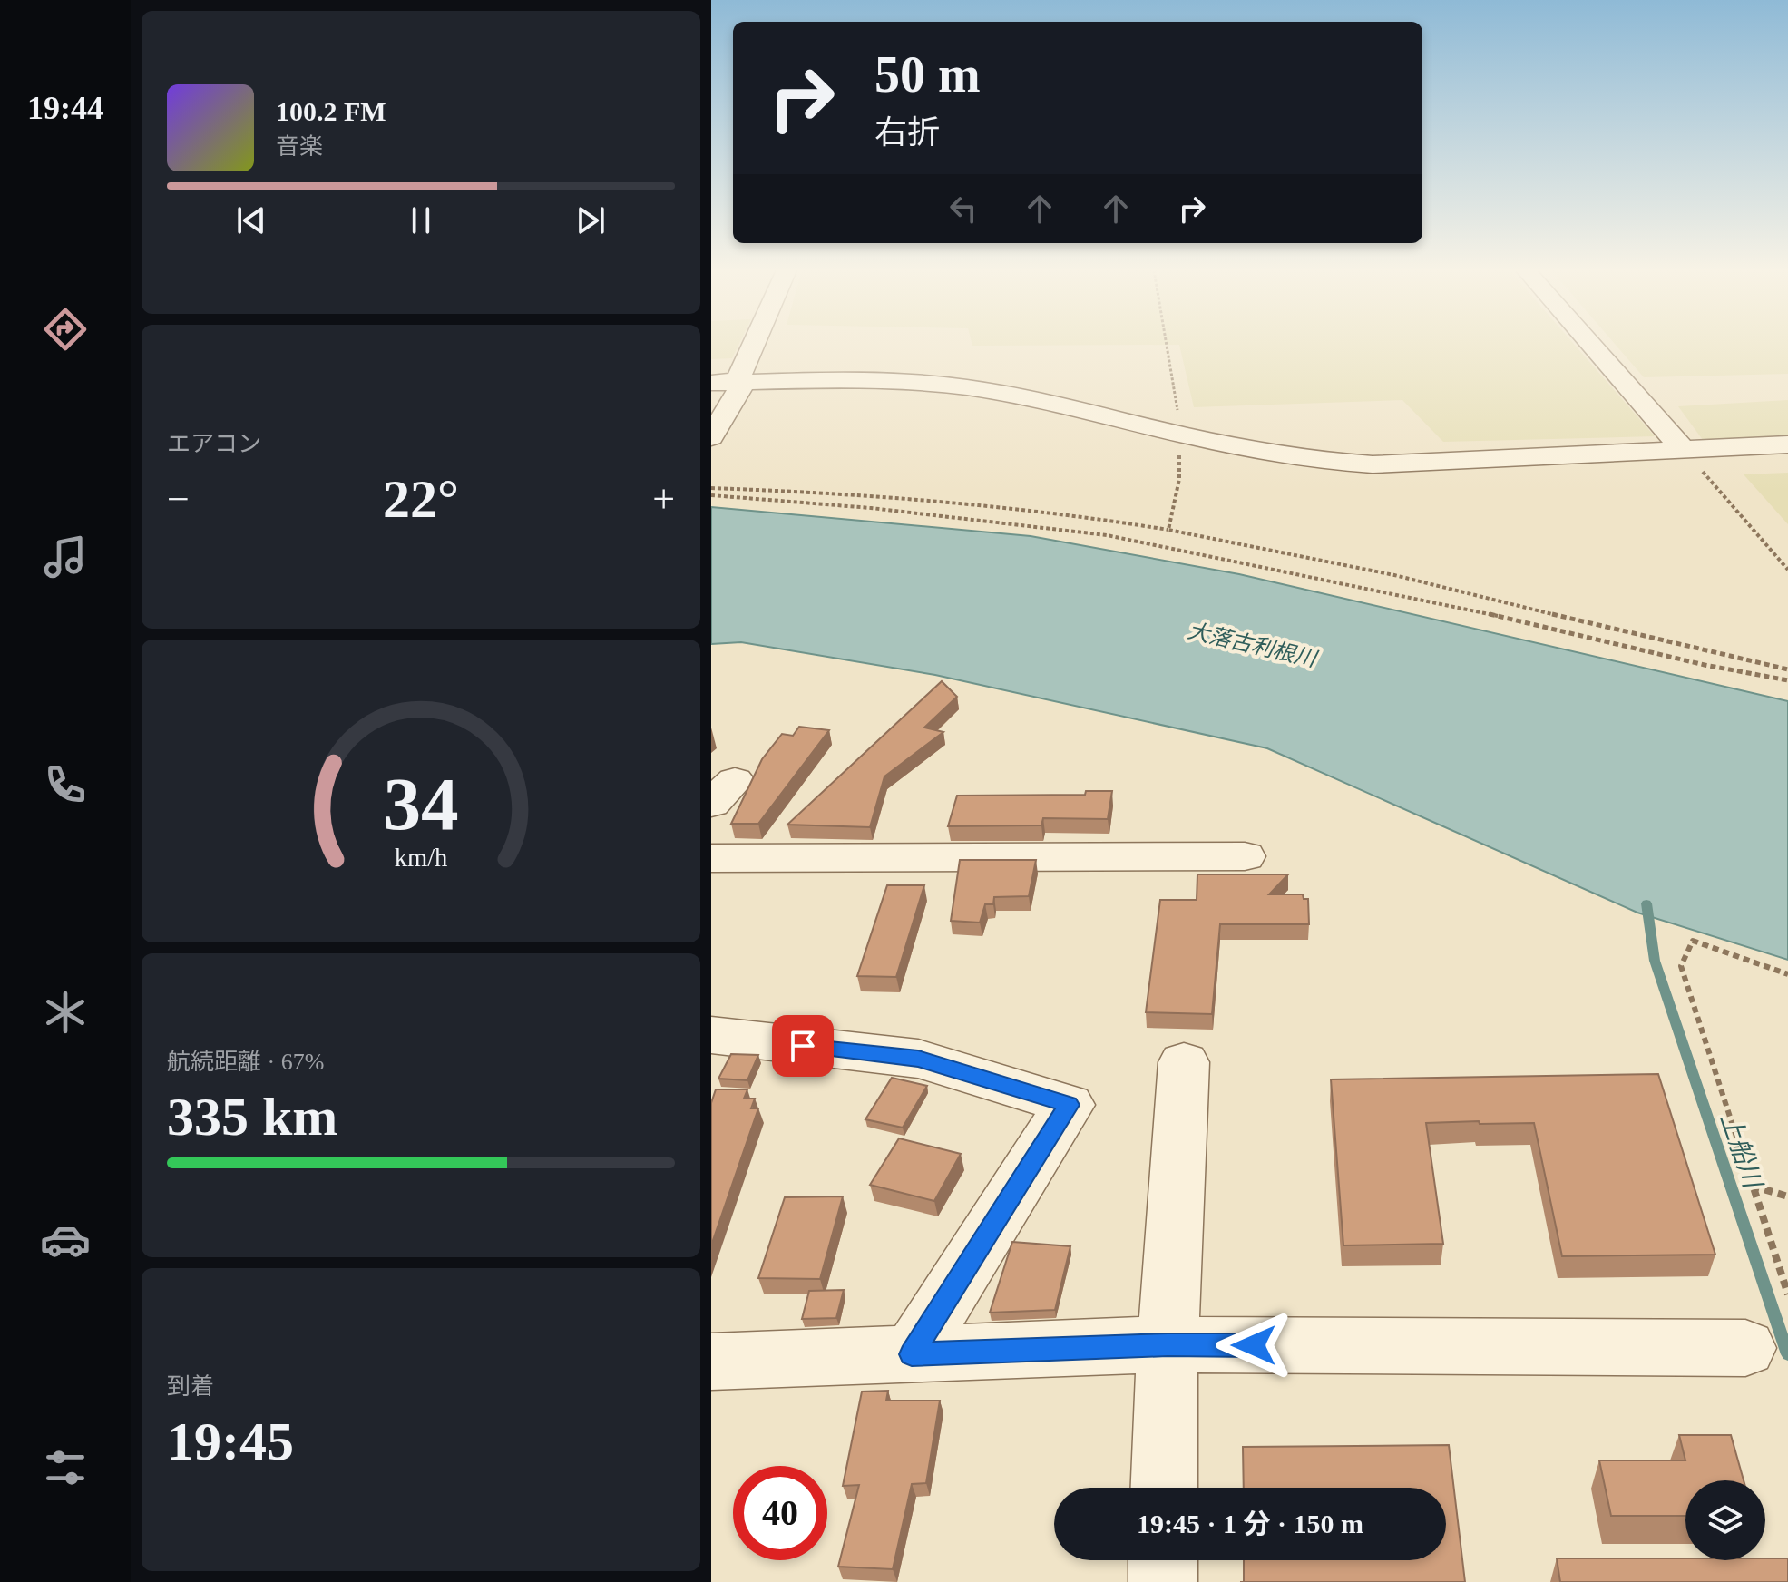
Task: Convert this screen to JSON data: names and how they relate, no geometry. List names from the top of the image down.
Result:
{
  "water": ["大落古利根川", "上船川"],
  "page": {
    "tabs": "19:44",
    "turn": ["50 m", "右折"],
    "song": ["100.2 FM", "音楽"],
    "tile": [
      "エアコン",
      ["航続距離 · 67%", "335 km"],
      ["到着", "19:45"]
    ],
    "heat": ["−", "22°", "+"],
    "limit": "40",
    "trip": "19:45 · 1 分 · 150 m",
    "gauge": ["34", "km/h"]
  }
}
